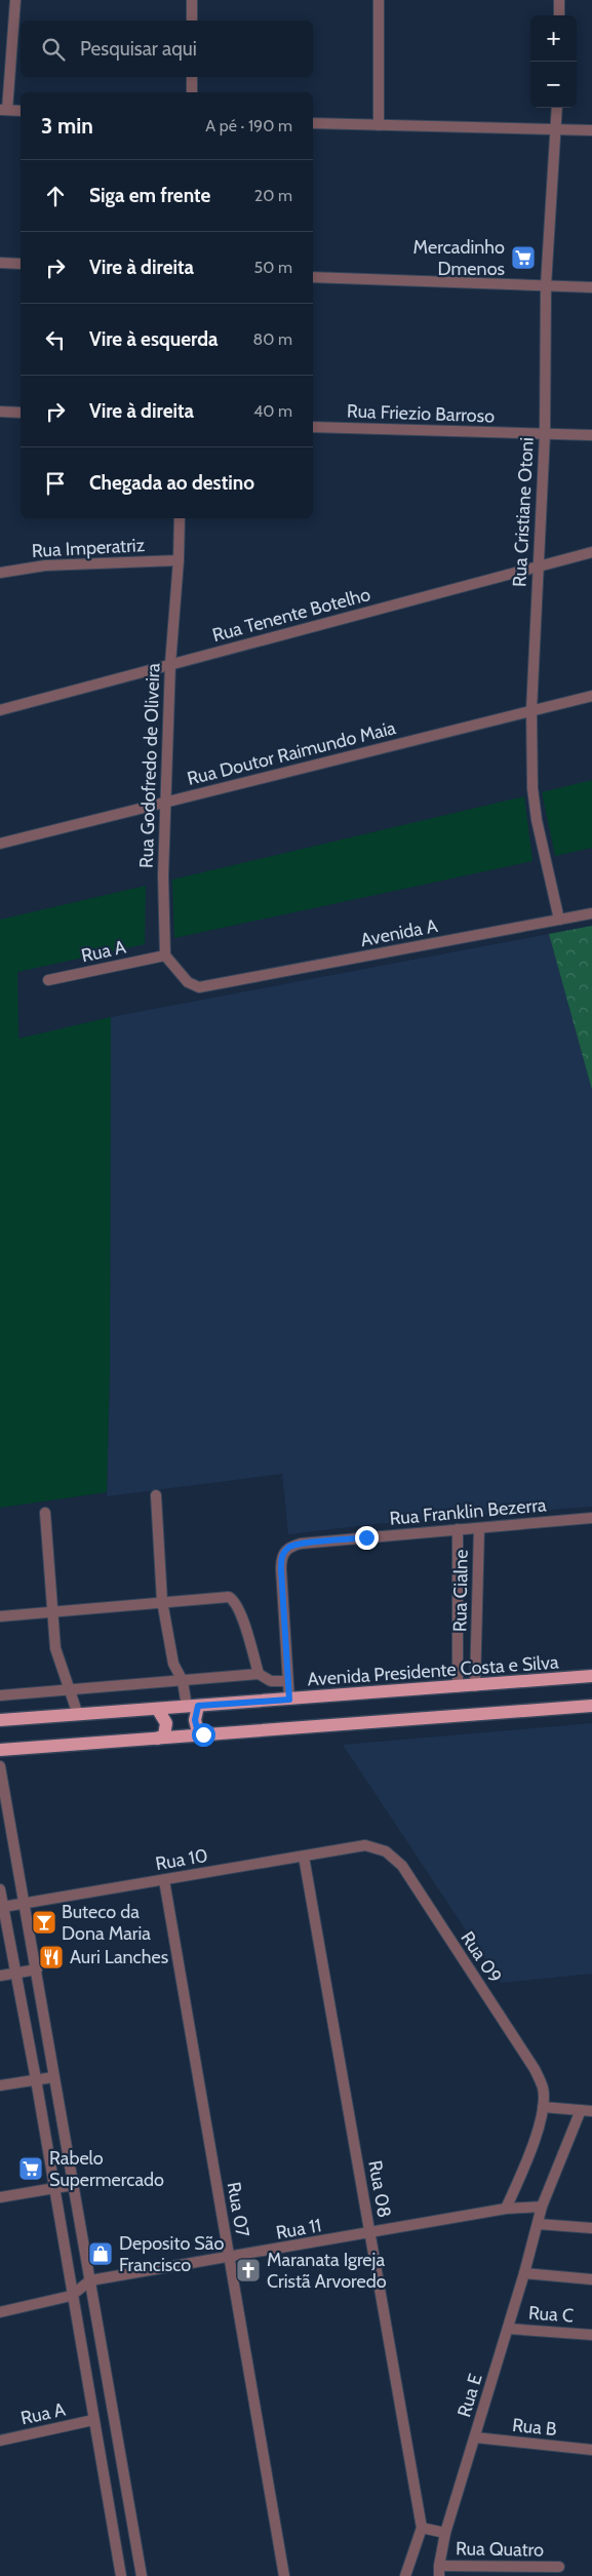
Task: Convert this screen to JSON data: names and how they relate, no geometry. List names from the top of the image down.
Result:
{
  "streets": {
    "main road": ["Avenida Presidente Costa e Silva"],
    "street": [
      "Rua Friezio Barroso",
      "Rua Cristiane Otoni",
      "Rua Imperatriz",
      "Rua Tenente Botelho",
      "Rua Doutor Raimundo Maia",
      "Rua Godofredo de Oliveira",
      "Avenida A",
      "Rua A",
      "Rua Franklin Bezerra",
      "Rua Cialne",
      "Rua 10",
      "Rua 09",
      "Rua 08",
      "Rua 07",
      "Rua 11",
      "Rua C",
      "Rua E",
      "Rua B",
      "Rua Quatro"
    ]
  },
  "crossings": [
    ["Rua Friezio Barroso", "Rua Cristiane Otoni"],
    ["Rua Cristiane Otoni", "Rua Tenente Botelho"],
    ["Rua Cristiane Otoni", "Rua Doutor Raimundo Maia"],
    ["Rua Cristiane Otoni", "Avenida A"],
    ["Rua Imperatriz", "Rua Godofredo de Oliveira"],
    ["Rua Tenente Botelho", "Rua Godofredo de Oliveira"],
    ["Rua Doutor Raimundo Maia", "Rua Godofredo de Oliveira"],
    ["Rua Godofredo de Oliveira", "Avenida A"],
    ["Rua Godofredo de Oliveira", "Rua A"],
    ["Avenida A", "Rua A"],
    ["Rua Franklin Bezerra", "Rua Cialne"],
    ["Rua Franklin Bezerra", "Avenida Presidente Costa e Silva"],
    ["Rua Cialne", "Avenida Presidente Costa e Silva"],
    ["Rua 10", "Rua 09"],
    ["Rua 10", "Rua 08"],
    ["Rua 10", "Rua 07"],
    ["Rua 09", "Rua 11"],
    ["Rua 08", "Rua 11"],
    ["Rua 07", "Rua 11"],
    ["Rua C", "Rua E"],
    ["Rua E", "Rua B"],
    ["Rua E", "Rua Quatro"]
  ],
  "places": {
    "supermarket": ["Mercadinho Dmenos", "Rabelo Supermercado"],
    "bar": ["Buteco da Dona Maria"],
    "restaurant": ["Auri Lanches"],
    "shop": ["Deposito São Francisco"],
    "church": ["Maranata Igreja Cristã Arvoredo"]
  },
  "page": {
    "map_buttons": ["+", "−"],
    "search": "Pesquisar aqui",
    "heading": ["3 min", "A pé · 190 m"],
    "list": [
      ["Siga em frente", "20 m"],
      ["Vire à direita", "50 m"],
      ["Vire à esquerda", "80 m"],
      ["Vire à direita", "40 m"],
      "Chegada ao destino"
    ]
  }
}
